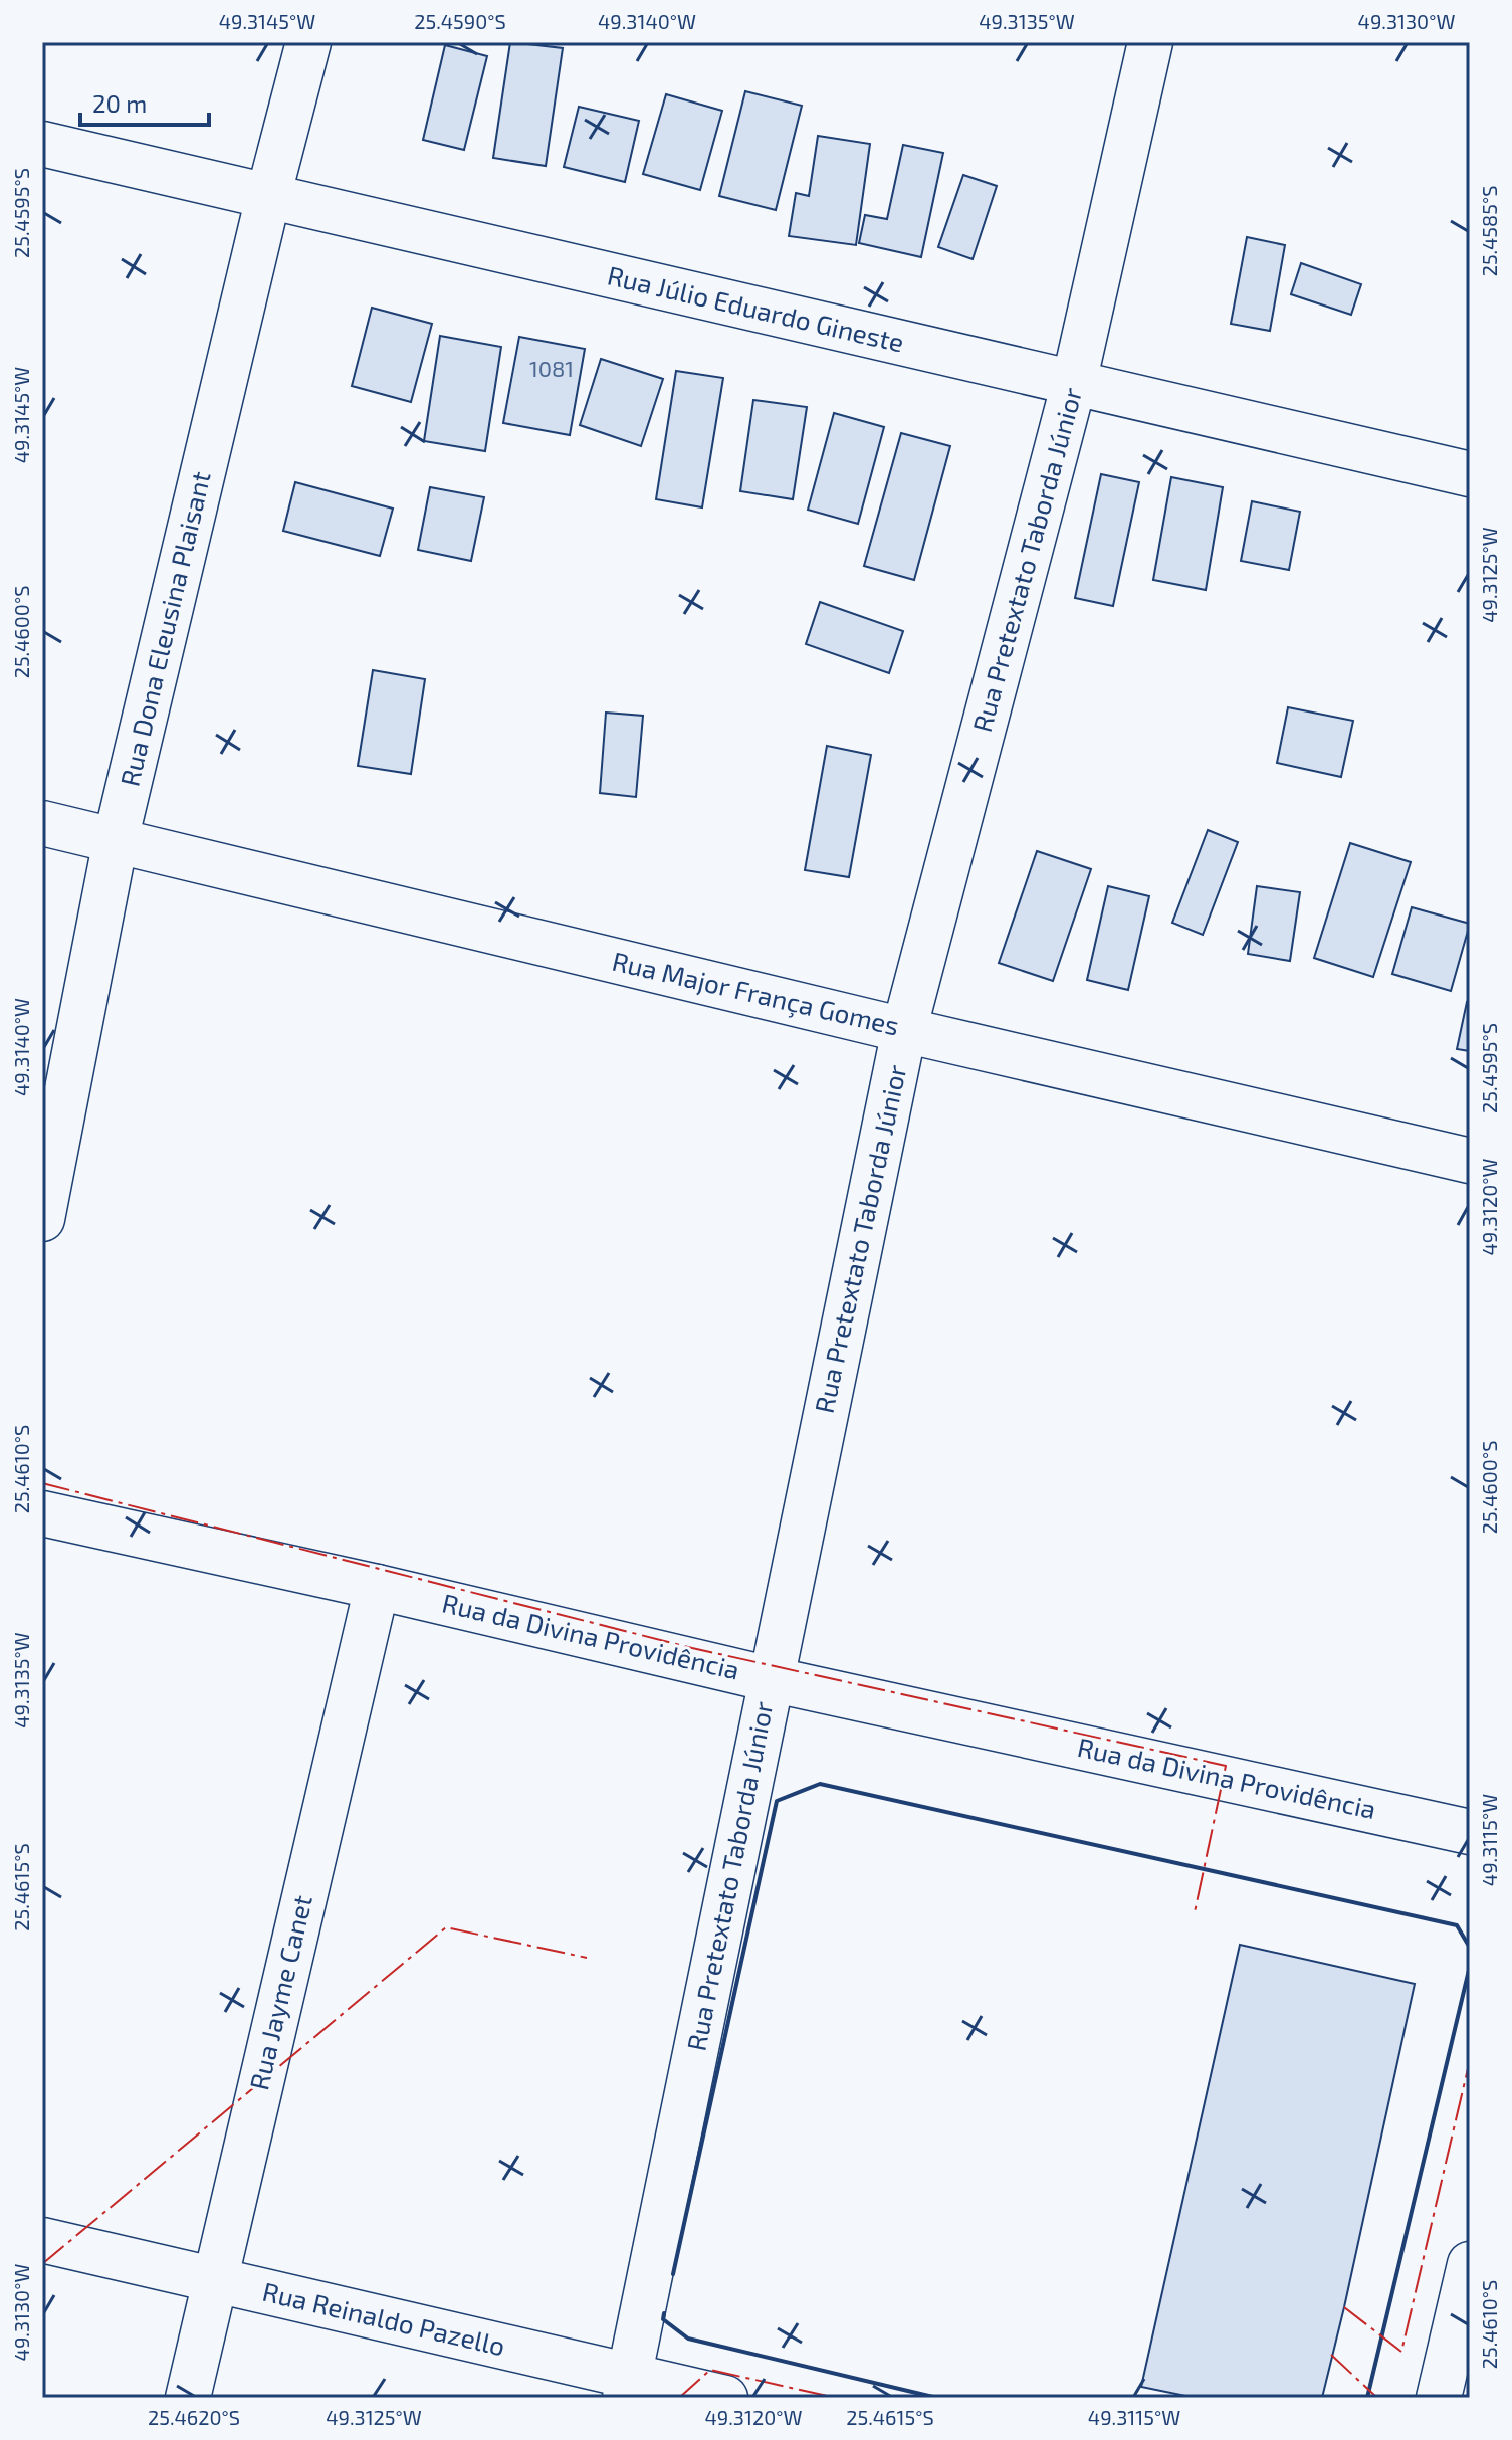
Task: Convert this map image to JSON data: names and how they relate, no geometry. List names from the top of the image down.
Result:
{
  "streets": {
    "street": [
      "Rua Júlio Eduardo Gineste",
      "Rua Pretextato Taborda Júnior",
      "Rua Dona Eleusina Plaisant",
      "Rua Major França Gomes",
      "Rua da Divina Providência",
      "Rua Jayme Canet",
      "Rua Reinaldo Pazello"
    ]
  },
  "crossings": [
    ["Rua Júlio Eduardo Gineste", "Rua Pretextato Taborda Júnior"],
    ["Rua Júlio Eduardo Gineste", "Rua Dona Eleusina Plaisant"],
    ["Rua Pretextato Taborda Júnior", "Rua Major França Gomes"],
    ["Rua Pretextato Taborda Júnior", "Rua da Divina Providência"],
    ["Rua Pretextato Taborda Júnior", "Rua Reinaldo Pazello"],
    ["Rua Dona Eleusina Plaisant", "Rua Major França Gomes"],
    ["Rua da Divina Providência", "Rua Jayme Canet"],
    ["Rua Jayme Canet", "Rua Reinaldo Pazello"]
  ],
  "house_numbers": ["1081"],
  "scale_bar": "20 m",
  "coordinates": [
    "49.3145°W",
    "25.4590°S",
    "49.3140°W",
    "49.3135°W",
    "49.3130°W",
    "25.4595°S",
    "25.4585°S",
    "49.3125°W",
    "25.4600°S",
    "49.3120°W",
    "25.4610°S",
    "49.3115°W",
    "25.4615°S",
    "25.4620°S"
  ]
}
